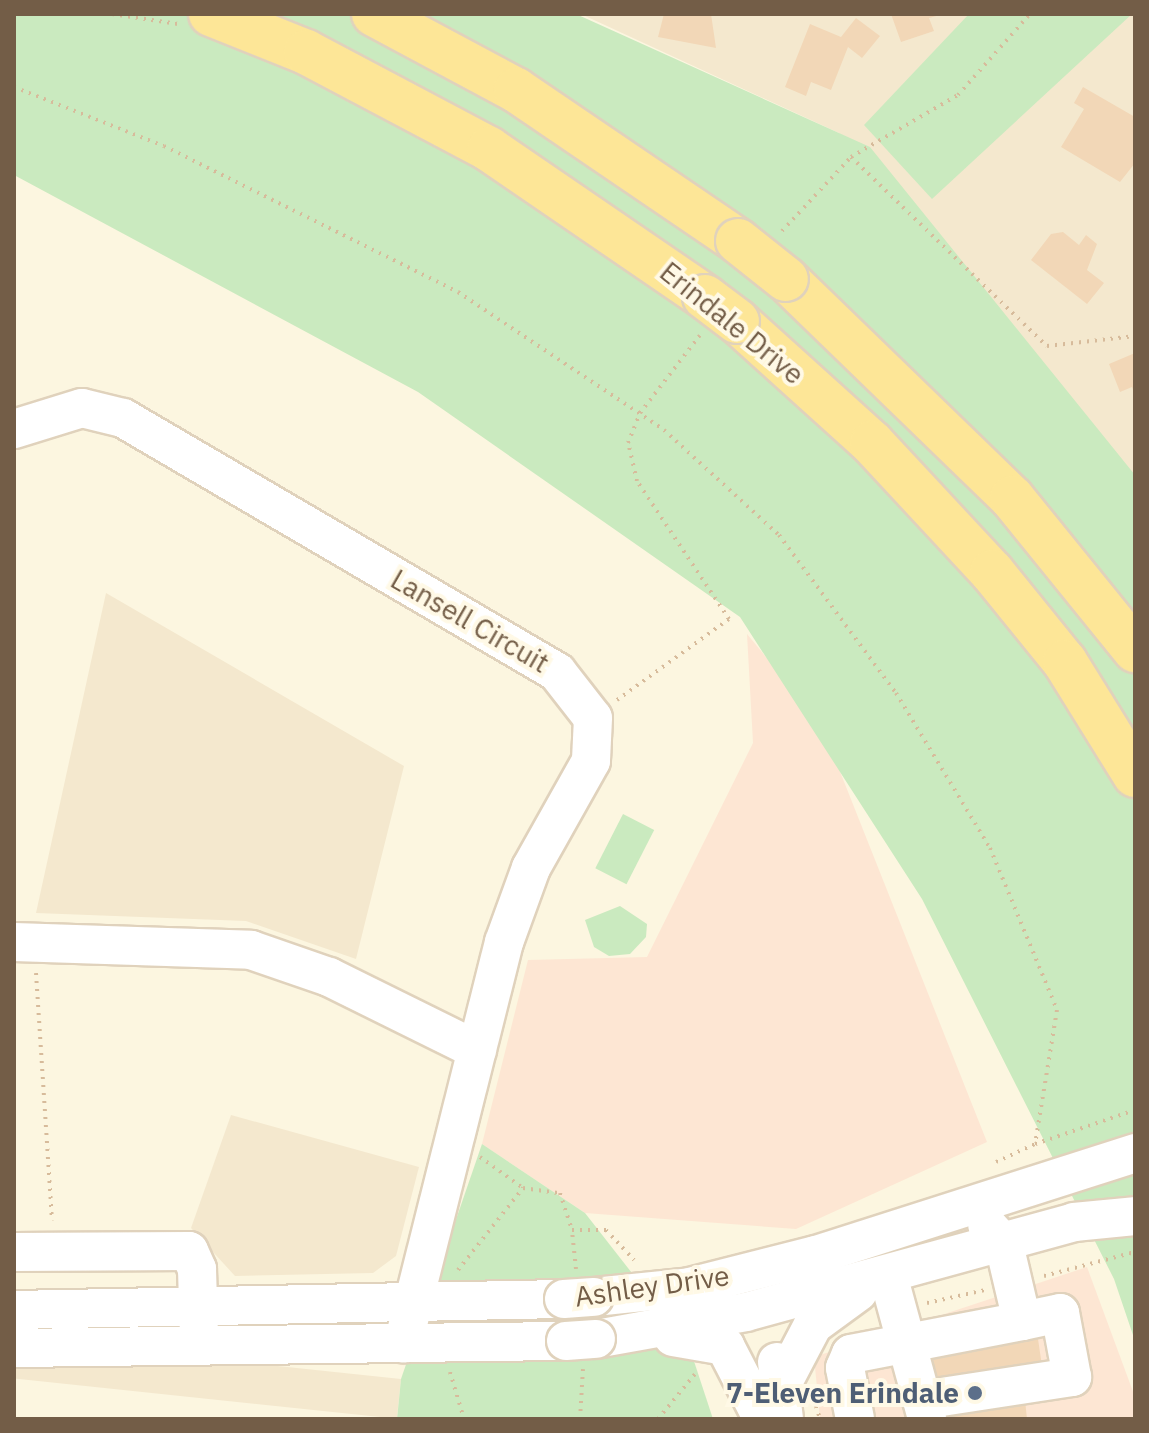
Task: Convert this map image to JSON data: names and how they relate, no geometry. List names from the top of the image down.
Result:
{
  "streets": {
    "main road": ["Erindale Drive"],
    "street": ["Lansell Circuit", "Ashley Drive"]
  },
  "places": ["7-Eleven Erindale"]
}
